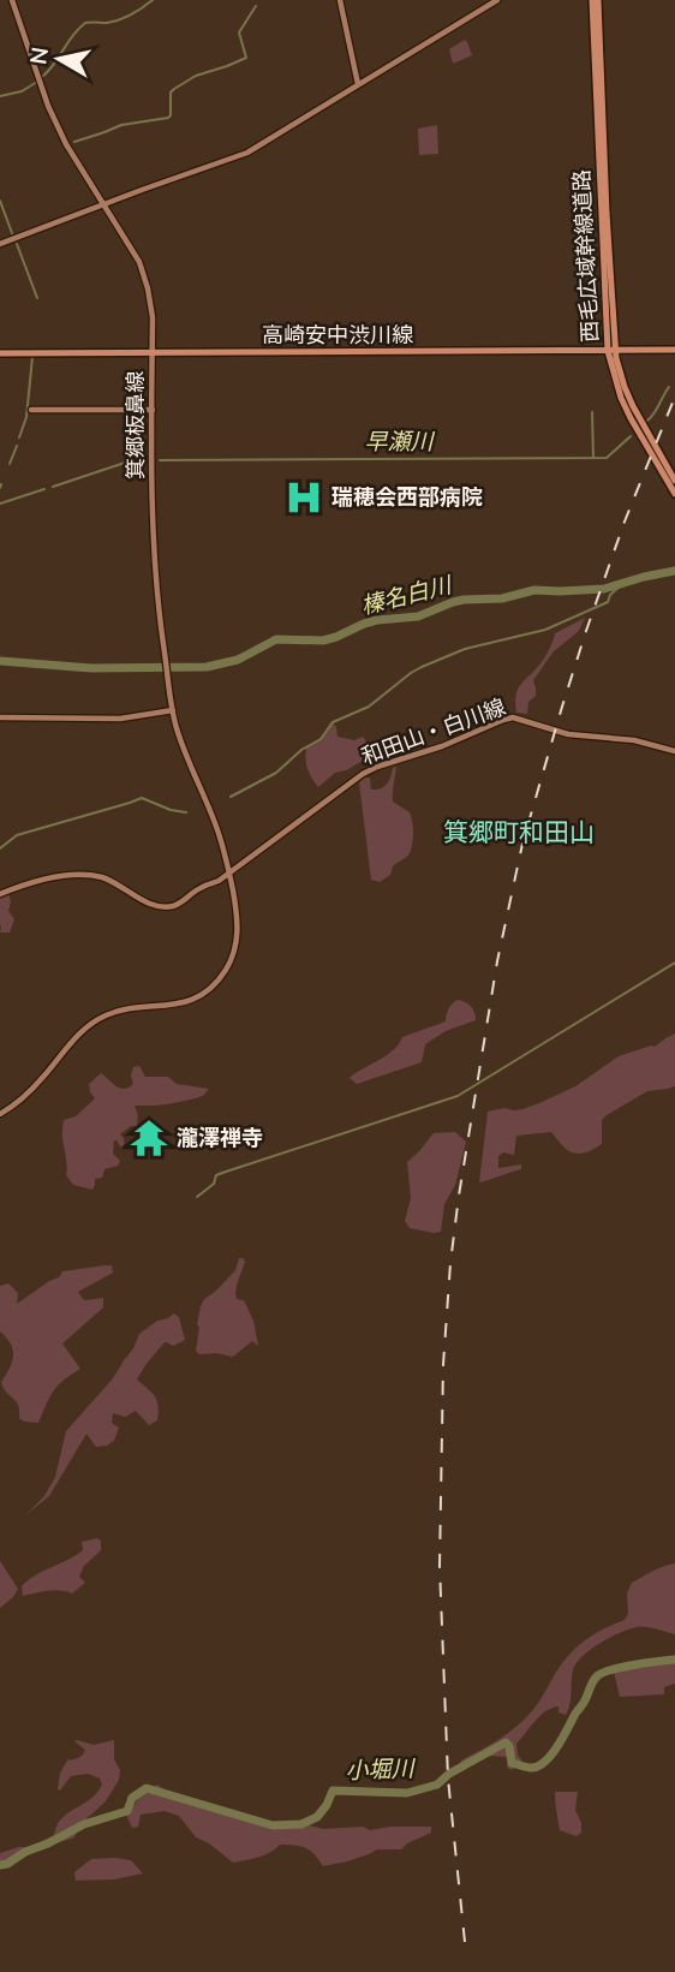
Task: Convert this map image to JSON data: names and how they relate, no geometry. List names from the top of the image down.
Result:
{
  "streets": {
    "main road": [
      "西毛広域幹線道路",
      "高崎安中渋川線",
      "箕郷板鼻線",
      "和田山・白川線"
    ]
  },
  "crossings": [
    ["西毛広域幹線道路", "高崎安中渋川線"],
    ["高崎安中渋川線", "箕郷板鼻線"],
    ["箕郷板鼻線", "和田山・白川線"]
  ],
  "districts": ["箕郷町和田山"],
  "water": ["早瀬川", "榛名白川", "小堀川"],
  "places": {
    "hospital": ["瑞穂会西部病院"],
    "temple": ["瀧澤禅寺"]
  },
  "north": "left"
}
